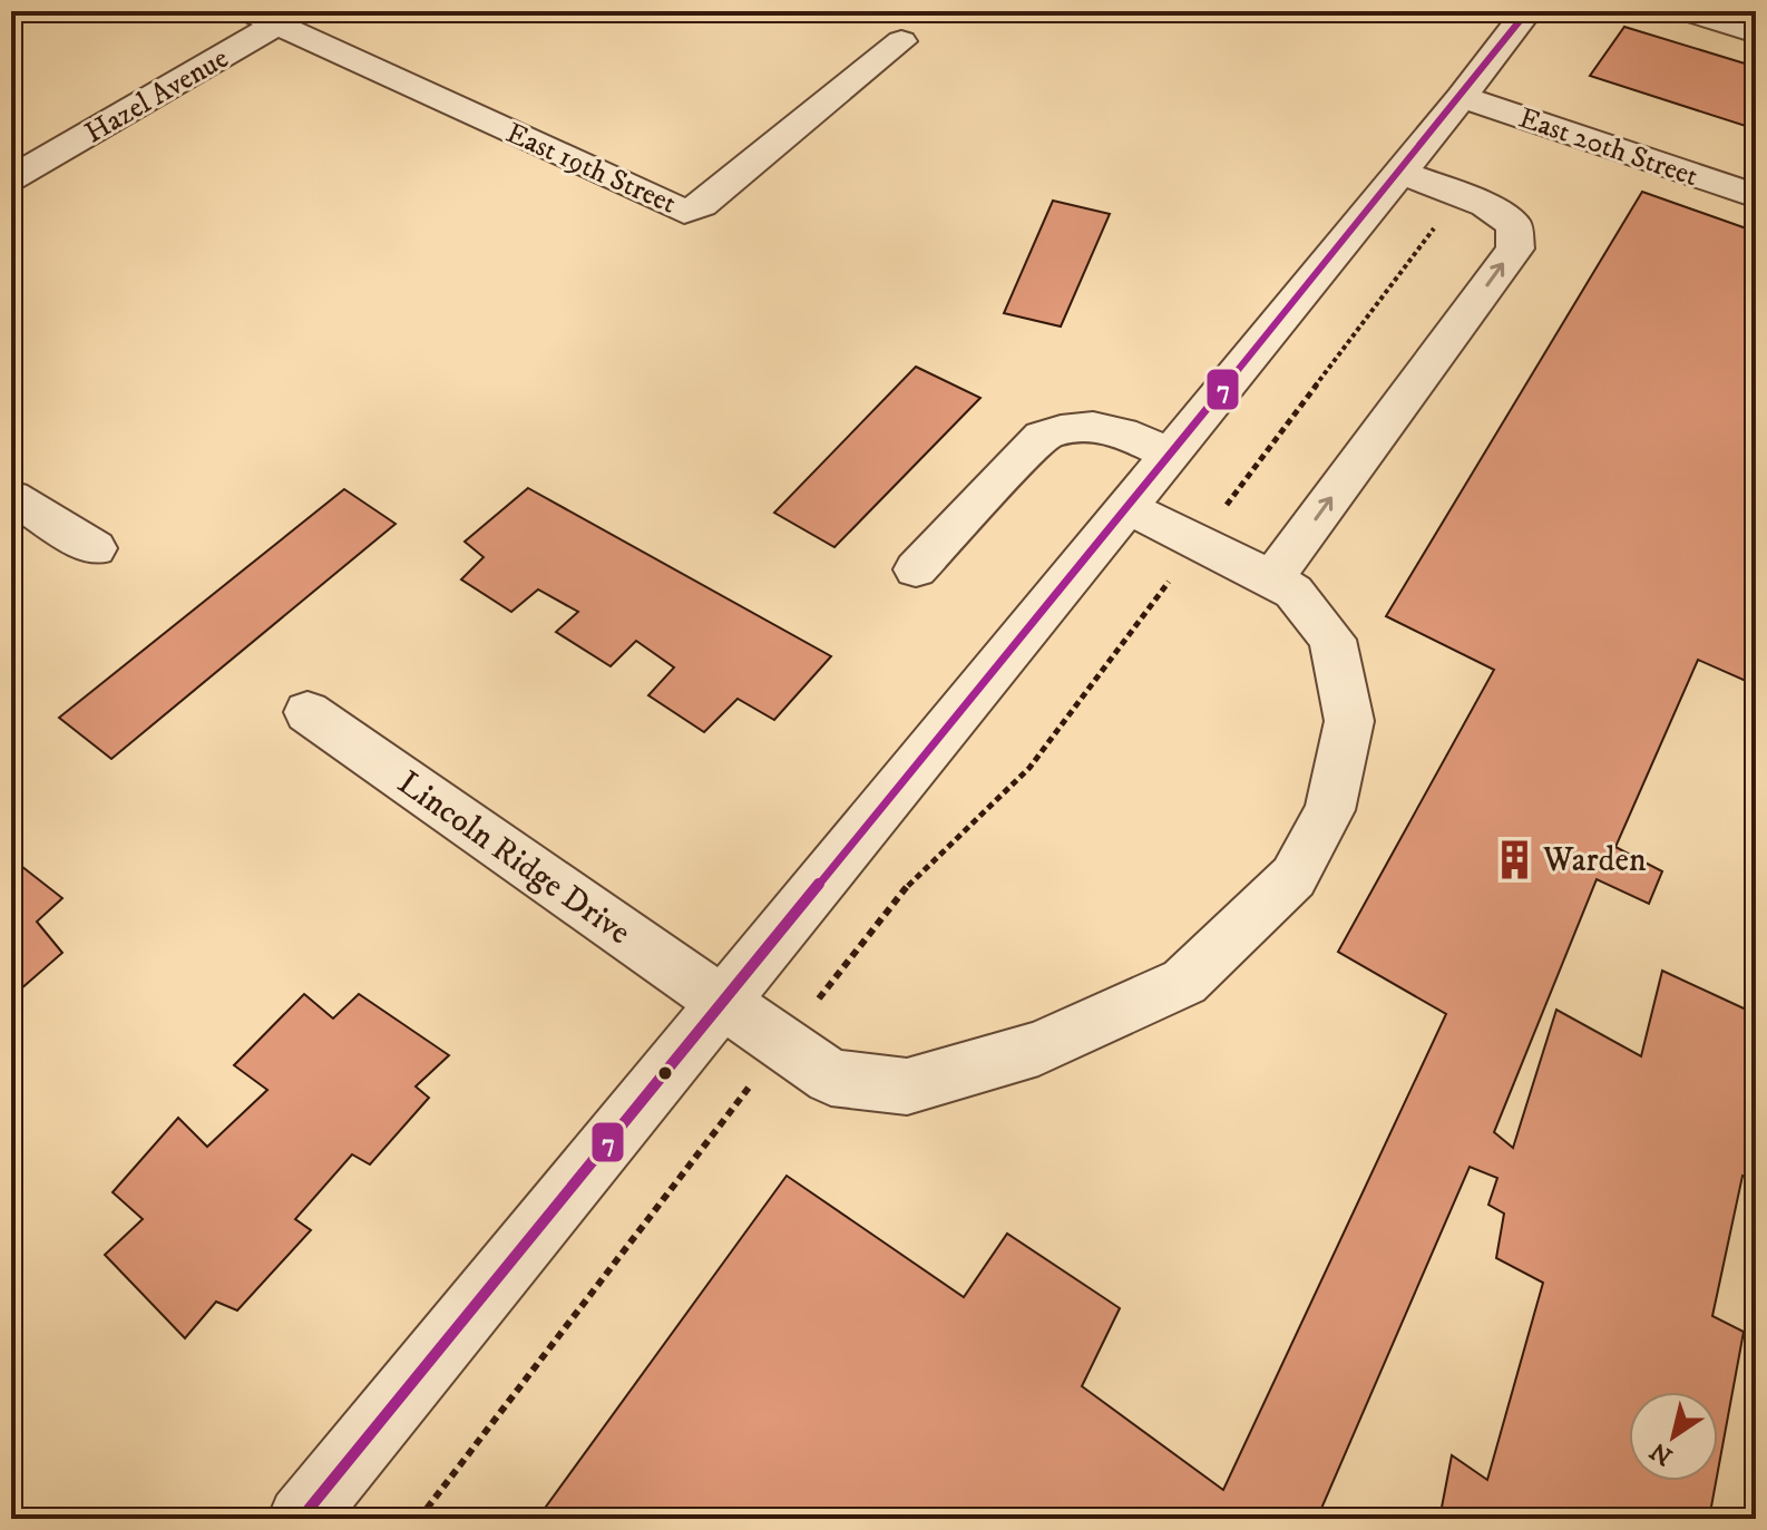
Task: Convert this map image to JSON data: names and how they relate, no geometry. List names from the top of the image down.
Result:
{
  "streets": {
    "street": [
      "Hazel Avenue",
      "East 20th Street",
      "East 19th Street",
      "Lincoln Ridge Drive"
    ]
  },
  "crossings": [
    ["Hazel Avenue", "East 19th Street"]
  ],
  "places": {
    "building": ["Warden"]
  },
  "lines": ["transit line 7"],
  "north": "bottom left"
}
